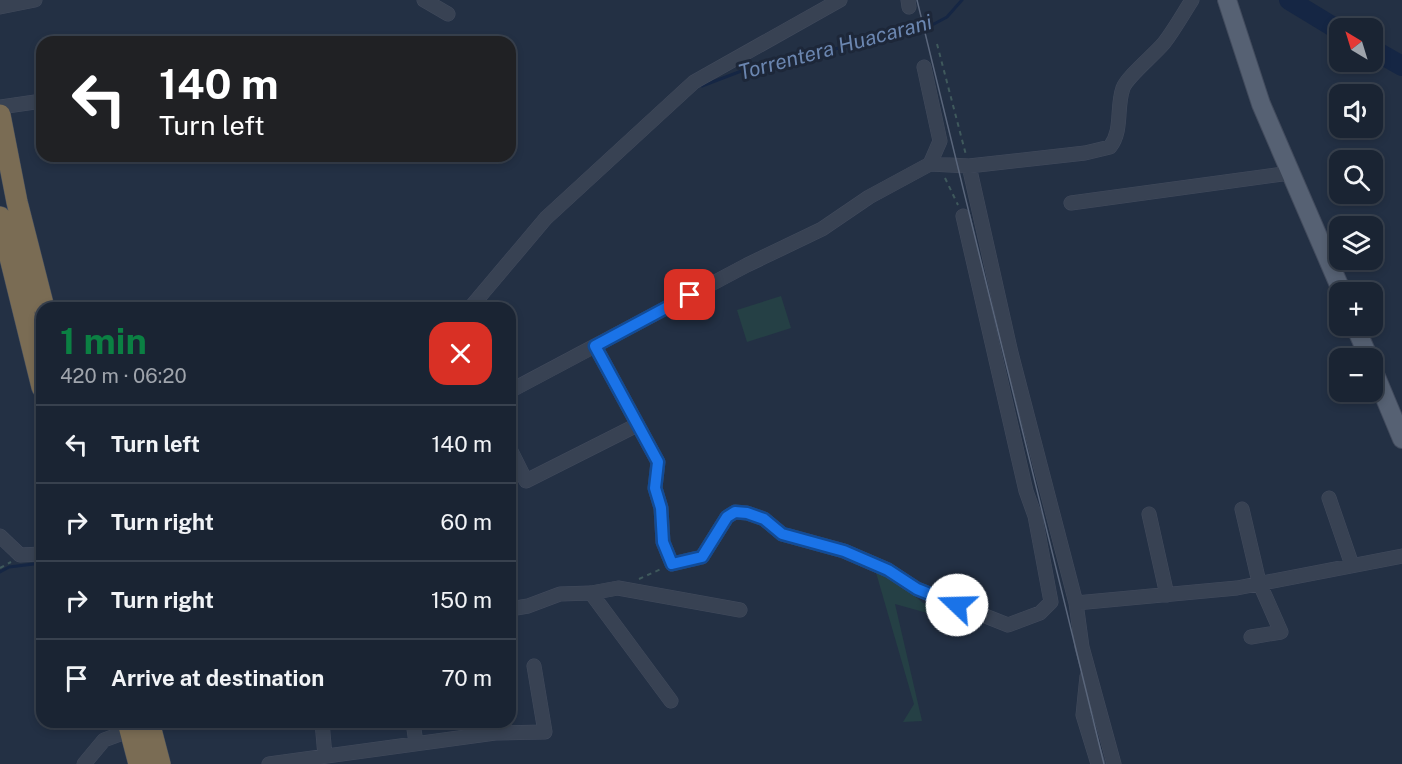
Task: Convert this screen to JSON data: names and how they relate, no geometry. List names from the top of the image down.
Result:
{
  "water": ["Torrentera Huacarani"],
  "north": "top left",
  "page": {
    "map_buttons": ["+", "−"],
    "turn": ["140 m", "Turn left"],
    "heading": ["1 min", "420 m · 06:20"],
    "list": [
      {
        "name": "Turn left",
        "value": "140 m"
      },
      {
        "name": "Turn right",
        "value": "60 m"
      },
      {
        "name": "Turn right",
        "value": "150 m"
      },
      {
        "name": "Arrive at destination",
        "value": "70 m"
      }
    ]
  }
}
